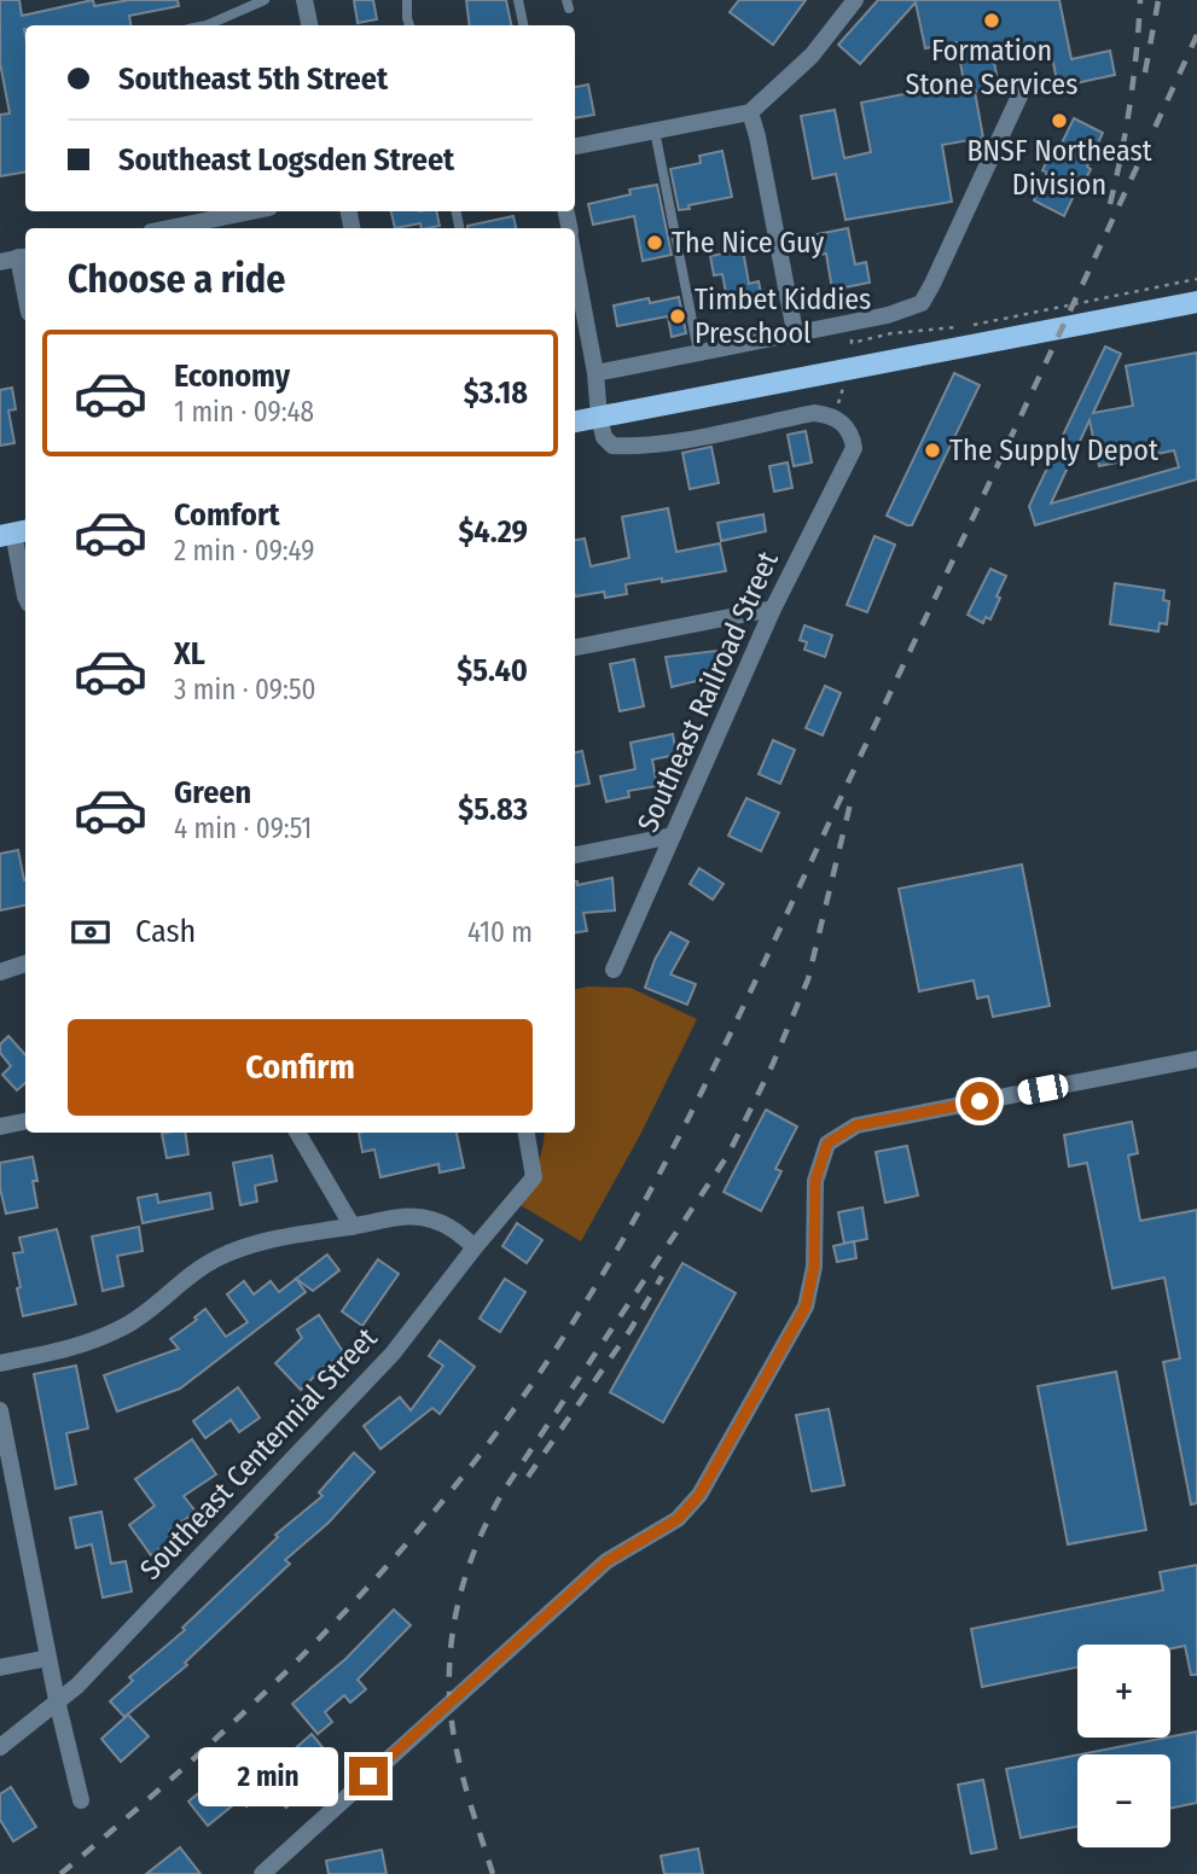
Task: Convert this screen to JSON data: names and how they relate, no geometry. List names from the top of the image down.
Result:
{
  "streets": {
    "street": ["Southeast Railroad Street", "Southeast Centennial Street"]
  },
  "places": [
    "Formation Stone Services",
    "BNSF Northeast Division",
    "The Nice Guy",
    "Timbet Kiddies Preschool",
    "The Supply Depot"
  ],
  "page": {
    "banner": ["Southeast 5th Street", "Southeast Logsden Street"],
    "heading": "Choose a ride",
    "list": [
      {
        "name": "Economy",
        "note": "1 min · 09:48",
        "value": "$3.18"
      },
      {
        "name": "Comfort",
        "note": "2 min · 09:49",
        "value": "$4.29"
      },
      {
        "name": "XL",
        "note": "3 min · 09:50",
        "value": "$5.40"
      },
      {
        "name": "Green",
        "note": "4 min · 09:51",
        "value": "$5.83"
      }
    ],
    "pay": ["Cash", "410 m"],
    "buttons": "Confirm",
    "map_buttons": ["+", "−"],
    "bubble": "2 min"
  }
}
